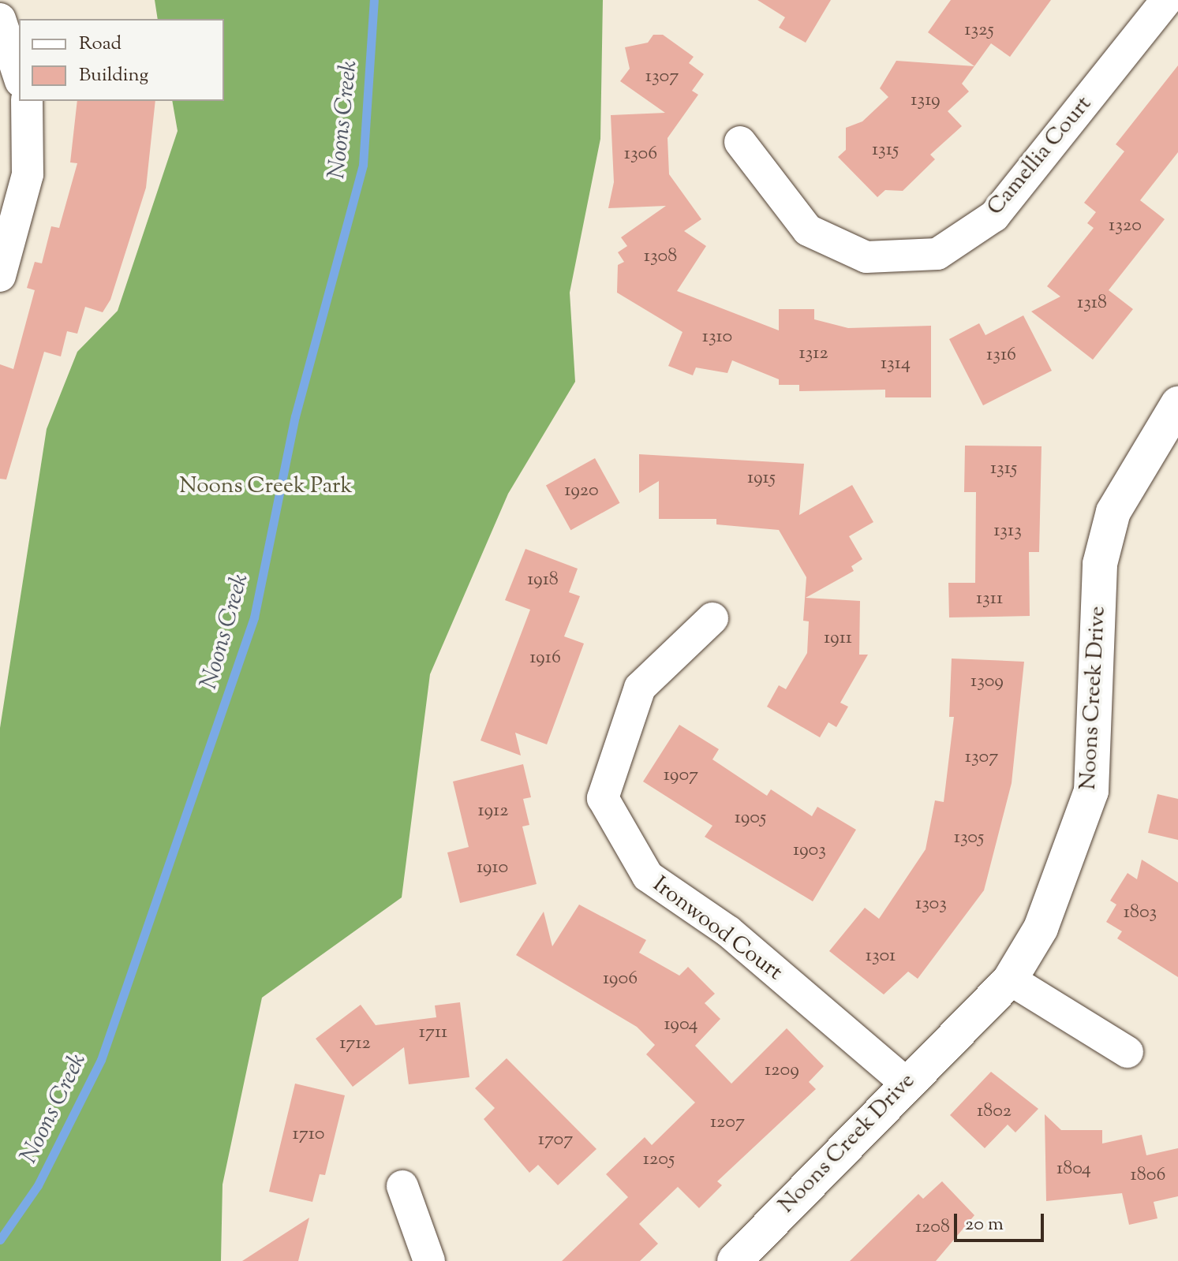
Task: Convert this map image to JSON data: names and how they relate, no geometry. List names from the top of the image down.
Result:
{
  "streets": {
    "street": ["Camellia Court", "Noons Creek Drive", "Ironwood Court"]
  },
  "crossings": [
    ["Noons Creek Drive", "Ironwood Court"]
  ],
  "water": ["Noons Creek"],
  "parks": ["Noons Creek Park"],
  "house_numbers": [
    "1325",
    "1307",
    "1319",
    "1315",
    "1306",
    "1320",
    "1308",
    "1318",
    "1310",
    "1312",
    "1316",
    "1314",
    "1315",
    "1915",
    "1920",
    "1313",
    "1918",
    "1311",
    "1911",
    "1916",
    "1309",
    "1307",
    "1907",
    "1912",
    "1905",
    "1305",
    "1903",
    "1910",
    "1303",
    "1803",
    "1301",
    "1906",
    "1904",
    "1711",
    "1712",
    "1209",
    "1802",
    "1207",
    "1710",
    "1707",
    "1205",
    "1804",
    "1806",
    "1208"
  ],
  "legend": ["Road", "Building"],
  "scale_bar": "20 m"
}
